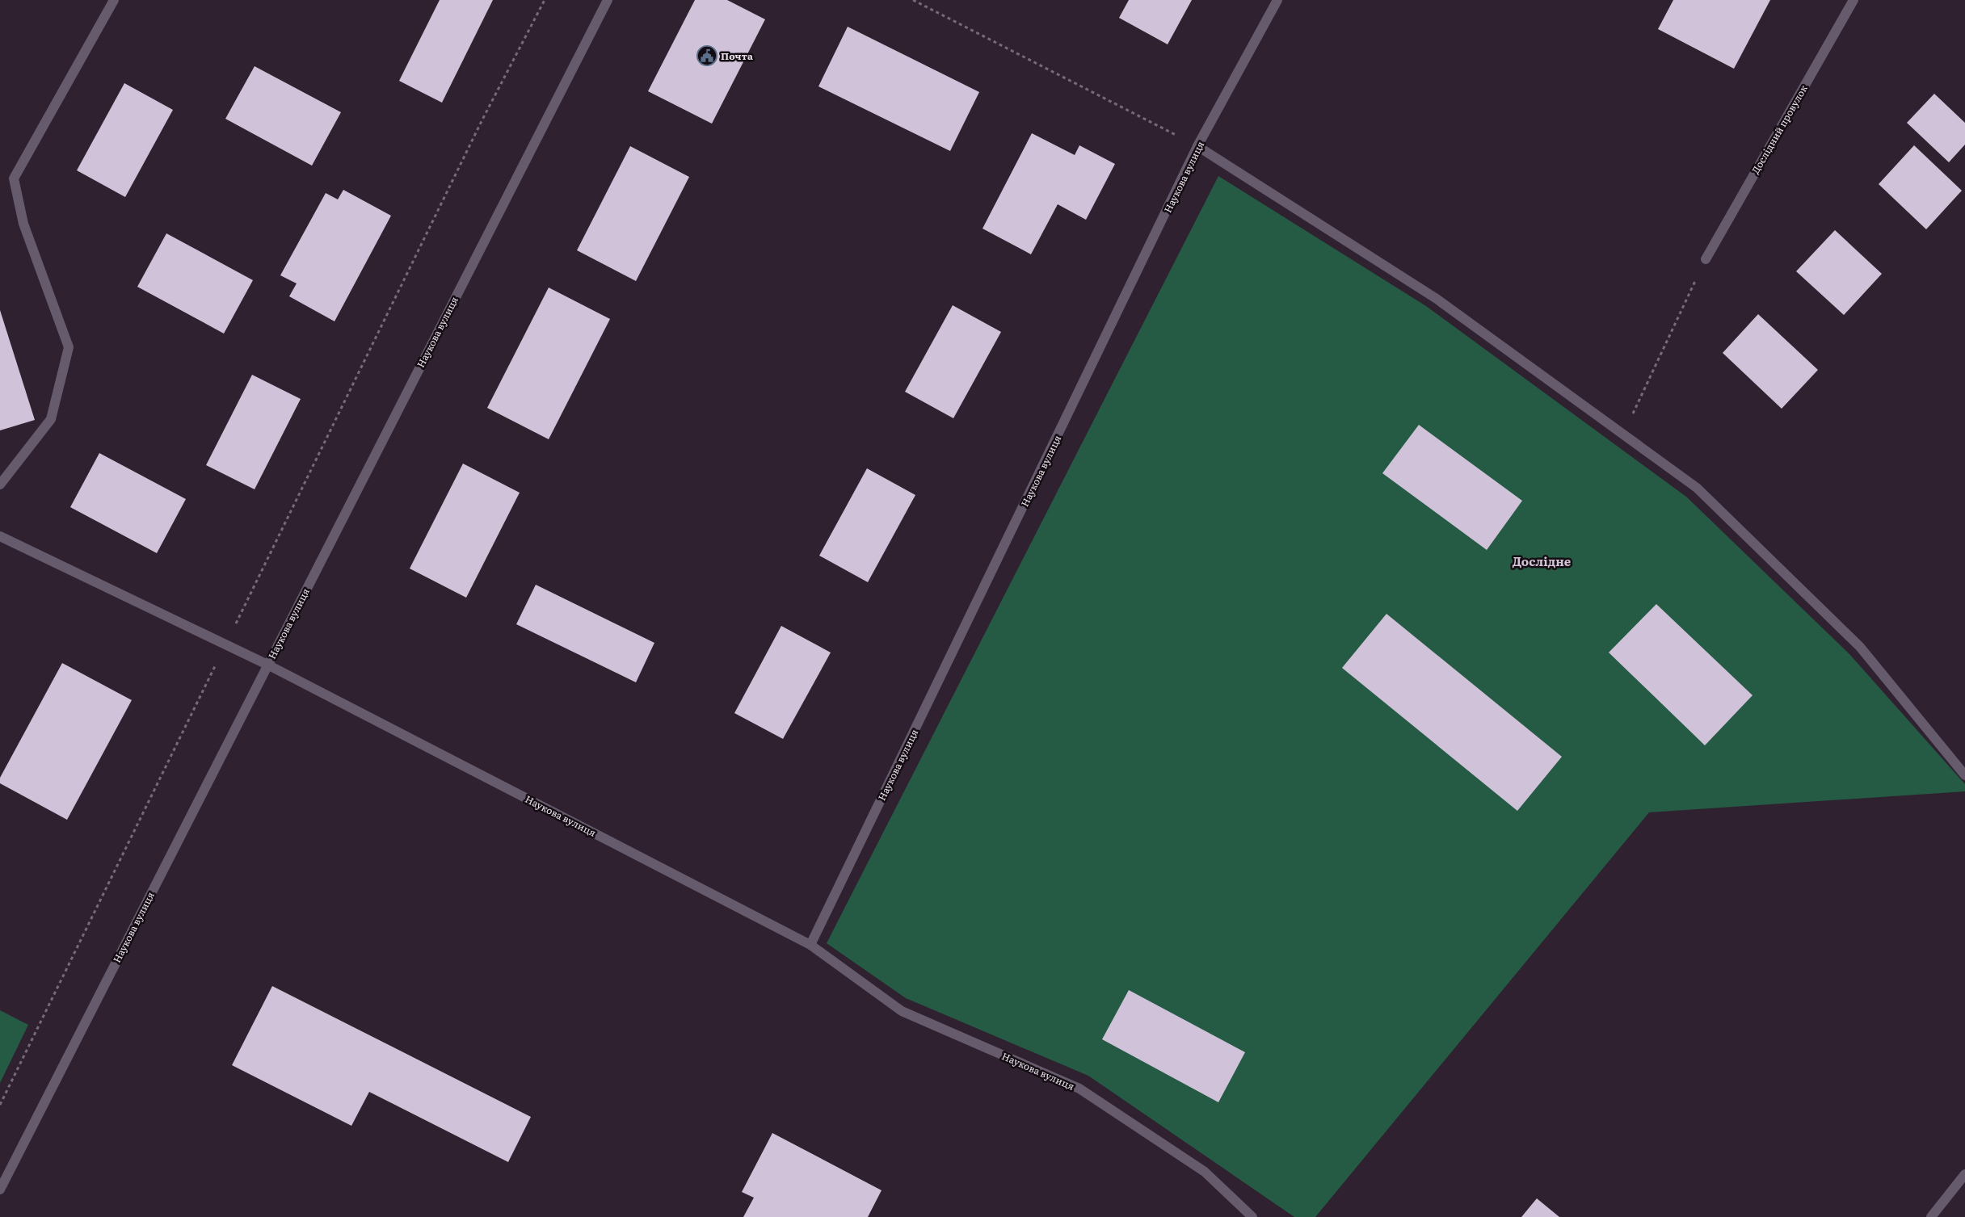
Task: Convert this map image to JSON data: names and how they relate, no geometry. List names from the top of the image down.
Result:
{
  "streets": {
    "street": ["Дослідний провулок", "Наукова вулиця"]
  },
  "districts": ["Дослідне"],
  "places": {
    "public building": ["Почта"]
  }
}
